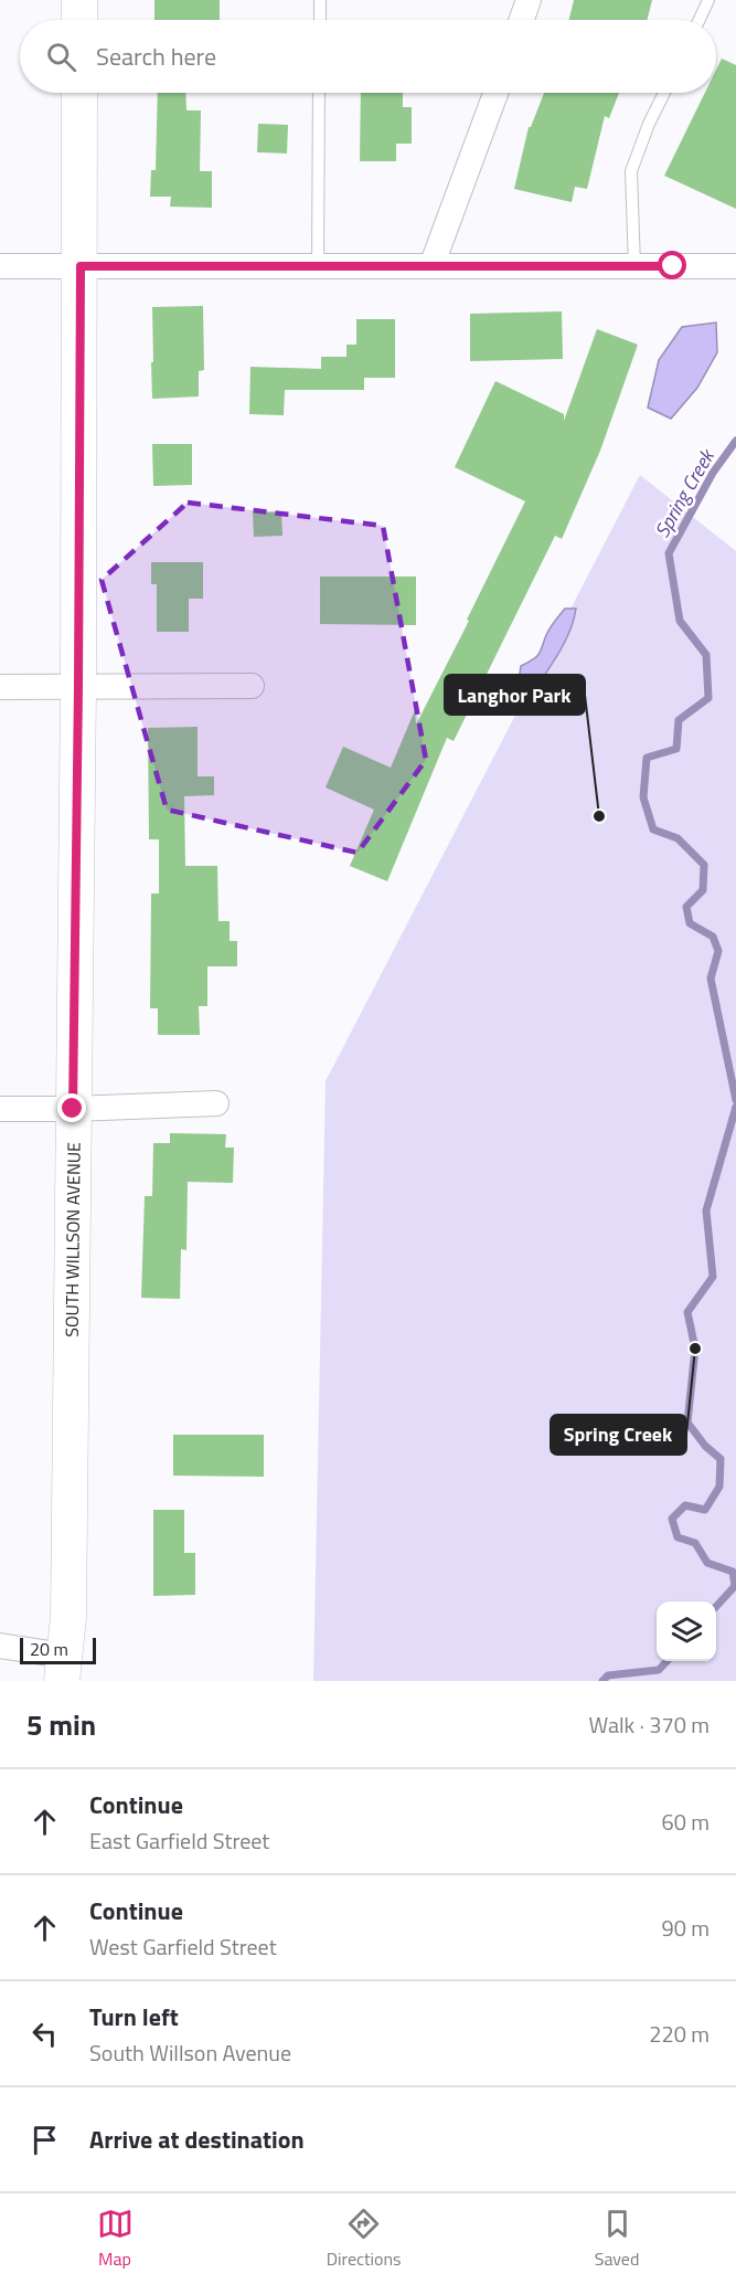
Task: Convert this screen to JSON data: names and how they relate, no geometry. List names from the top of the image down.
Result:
{
  "streets": {
    "main road": ["SOUTH WILLSON AVENUE"]
  },
  "water": ["Spring Creek"],
  "places": ["Langhor Park", "Spring Creek"],
  "scale_bar": "20 m",
  "page": {
    "search": "Search here",
    "scale": "20 m",
    "heading": ["5 min", "Walk · 370 m"],
    "list": [
      ["Continue", "East Garfield Street", "60 m"],
      ["Continue", "West Garfield Street", "90 m"],
      ["Turn left", "South Willson Avenue", "220 m"],
      "Arrive at destination"
    ],
    "nav": ["Map", "Directions", "Saved"]
  }
}
